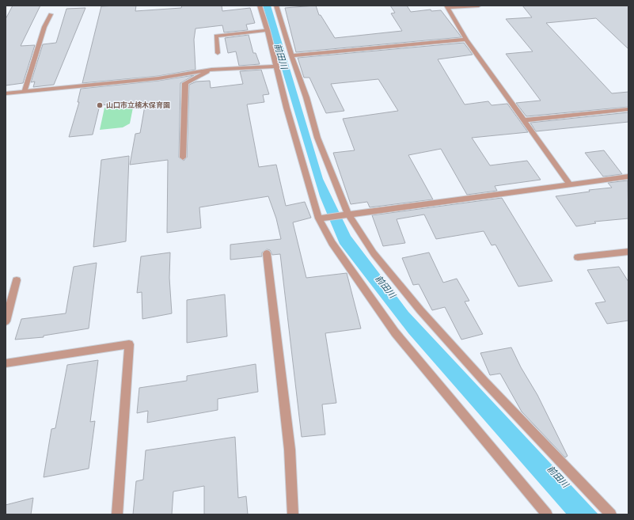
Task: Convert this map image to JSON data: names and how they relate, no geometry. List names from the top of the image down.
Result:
{
  "water": ["前田川"],
  "places": ["山口市立楠木保育園"]
}
